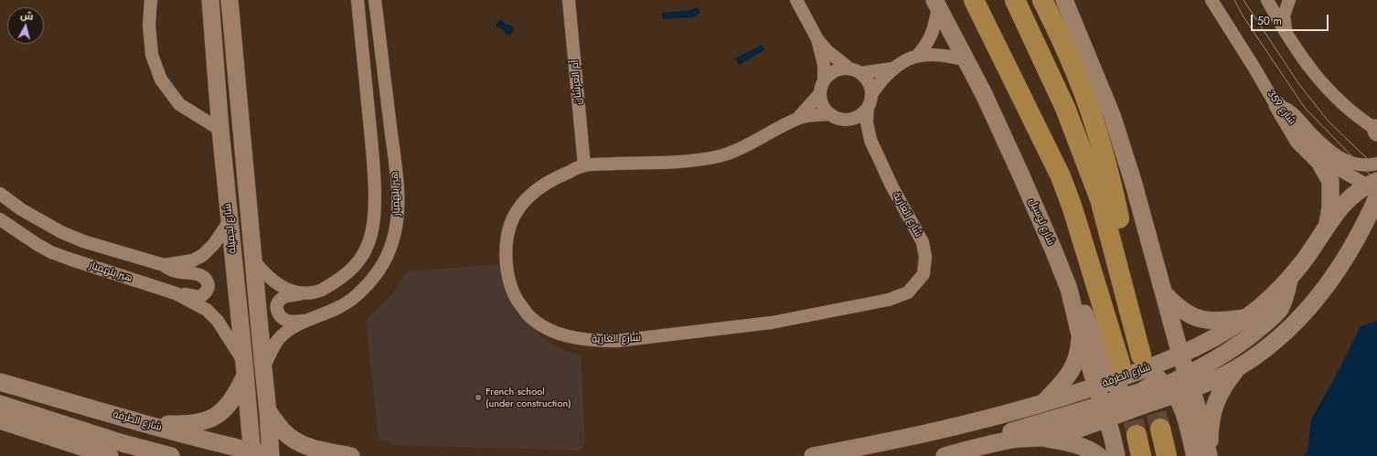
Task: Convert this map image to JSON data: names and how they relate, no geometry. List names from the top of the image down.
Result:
{
  "streets": {
    "highway": ["شارع لوسيل"],
    "main road": ["شارع لجميلة", "شارع الطرفة"],
    "street": [
      "أم العرشان",
      "شارع 359",
      "هير بلهمبار",
      "شارع الغارية"
    ]
  },
  "crossings": [
    ["أم العرشان", "شارع الغارية"],
    ["شارع 359", "شارع الطرفة"],
    ["هير بلهمبار", "شارع لجميلة"],
    ["شارع لوسيل", "شارع الطرفة"],
    ["شارع لجميلة", "شارع الطرفة"]
  ],
  "places": ["French school (under construction)"],
  "scale_bar": "50 m",
  "north": "top"
}
